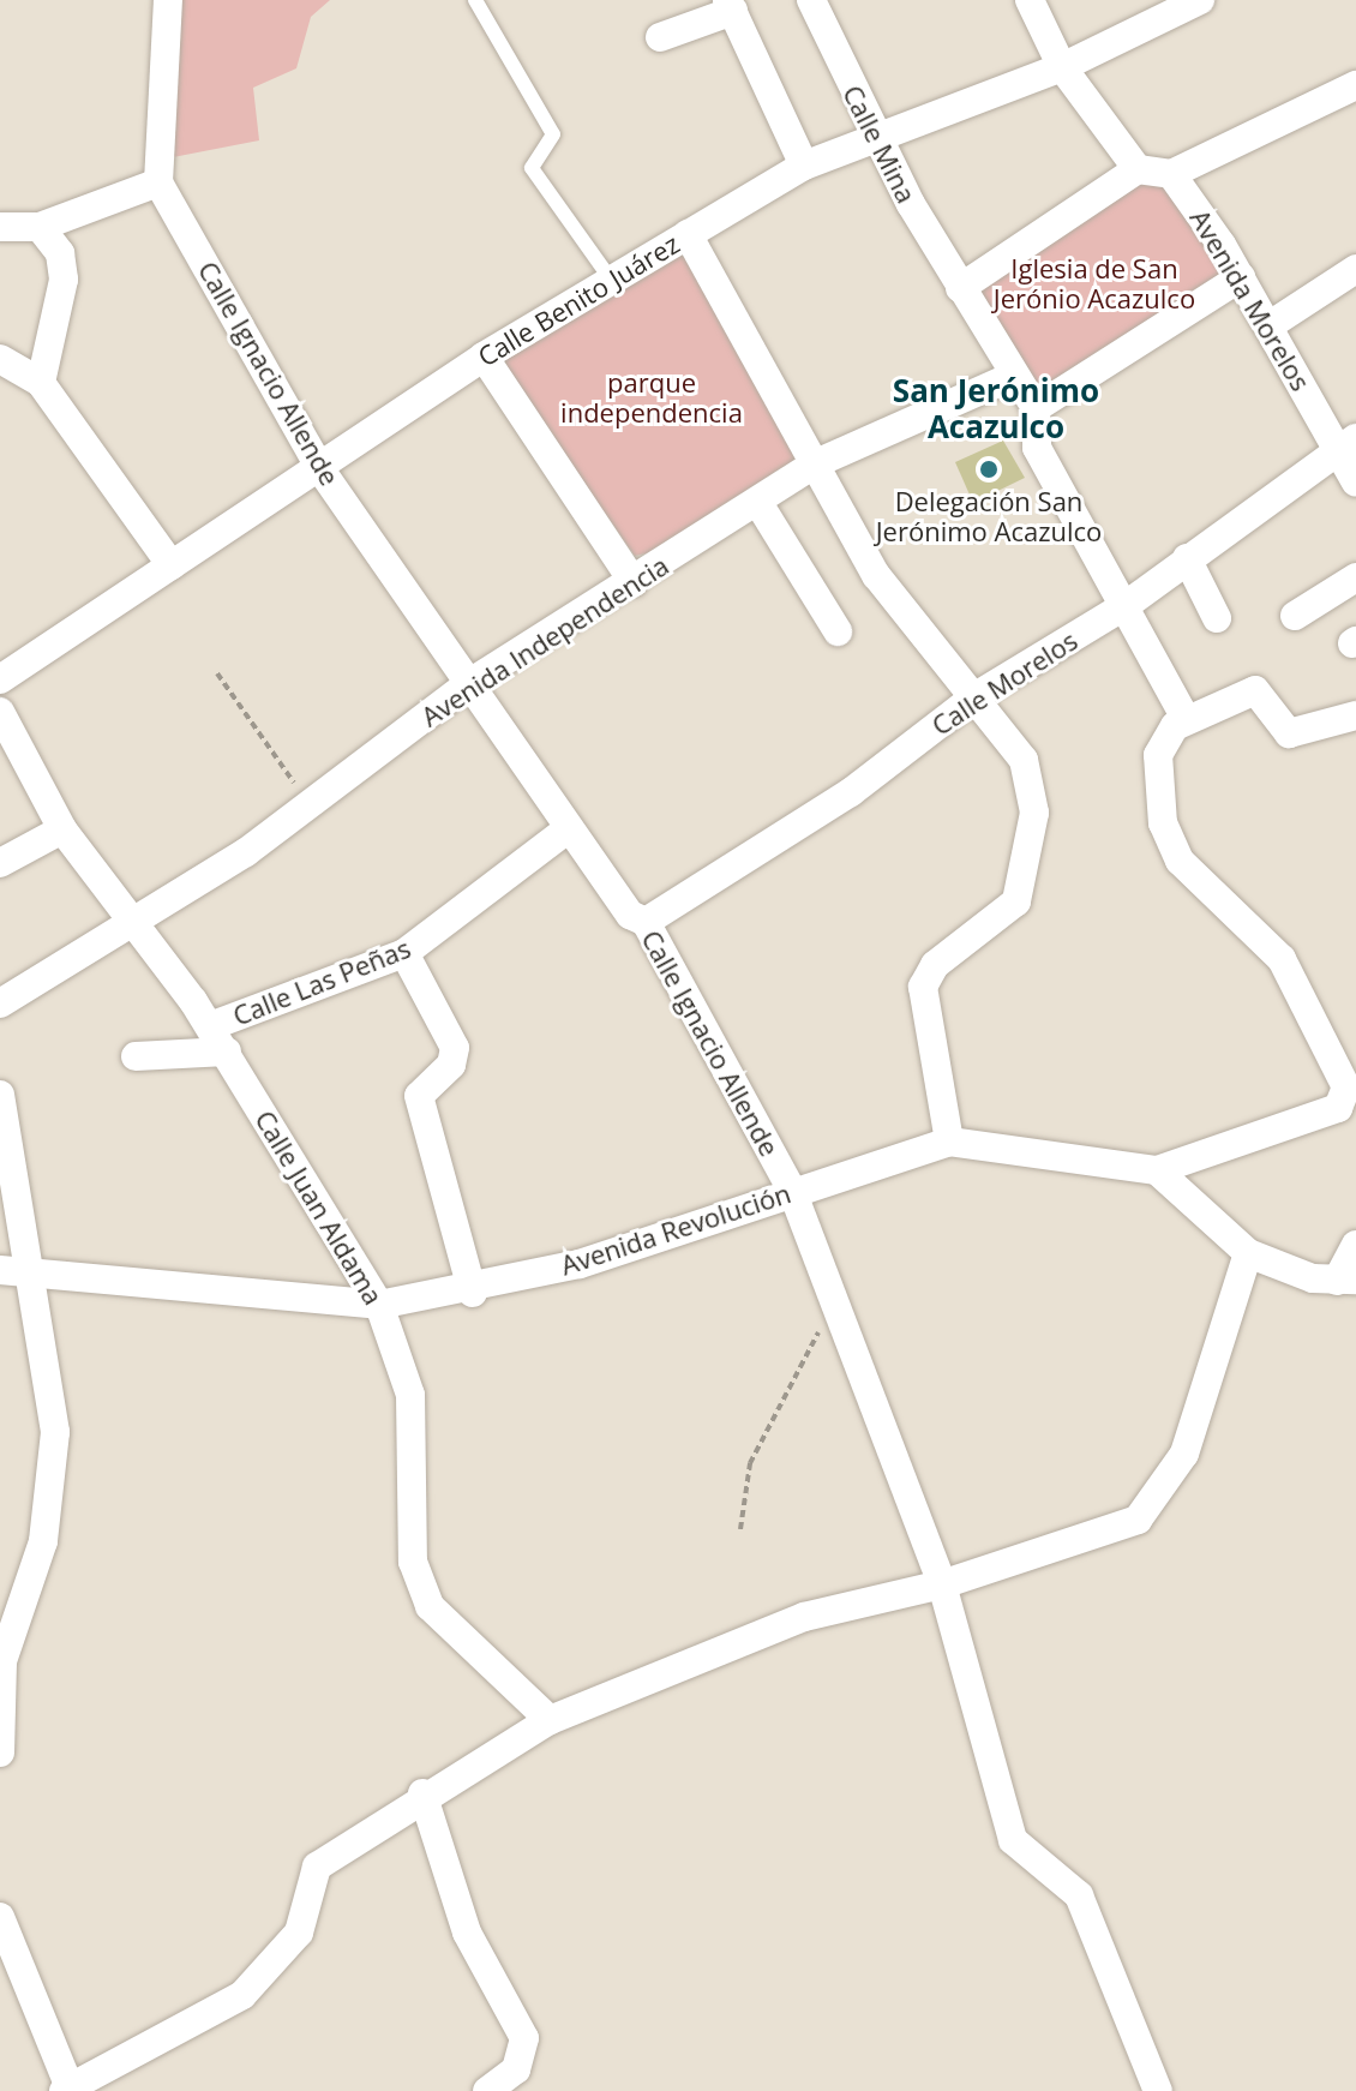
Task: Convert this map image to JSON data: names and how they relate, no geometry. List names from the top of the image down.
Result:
{
  "streets": {
    "street": [
      "Calle Mina",
      "Calle Benito Juárez",
      "Avenida Morelos",
      "Calle Ignacio Allende",
      "Avenida Independencia",
      "Calle Morelos",
      "Calle Las Peñas",
      "Calle Juan Aldama",
      "Avenida Revolución"
    ]
  },
  "crossings": [
    ["Calle Mina", "Calle Benito Juárez"],
    ["Calle Mina", "Avenida Independencia"],
    ["Calle Benito Juárez", "Calle Ignacio Allende"],
    ["Avenida Morelos", "Calle Morelos"],
    ["Calle Ignacio Allende", "Avenida Independencia"],
    ["Calle Ignacio Allende", "Calle Morelos"],
    ["Calle Ignacio Allende", "Calle Las Peñas"],
    ["Calle Ignacio Allende", "Avenida Revolución"],
    ["Avenida Independencia", "Calle Juan Aldama"],
    ["Calle Las Peñas", "Calle Juan Aldama"],
    ["Calle Juan Aldama", "Avenida Revolución"]
  ],
  "districts": ["San Jerónimo Acazulco"],
  "parks": ["Iglesia de San Jerónio Acazulco", "parque independencia"],
  "places": ["Delegación San Jerónimo Acazulco"]
}
